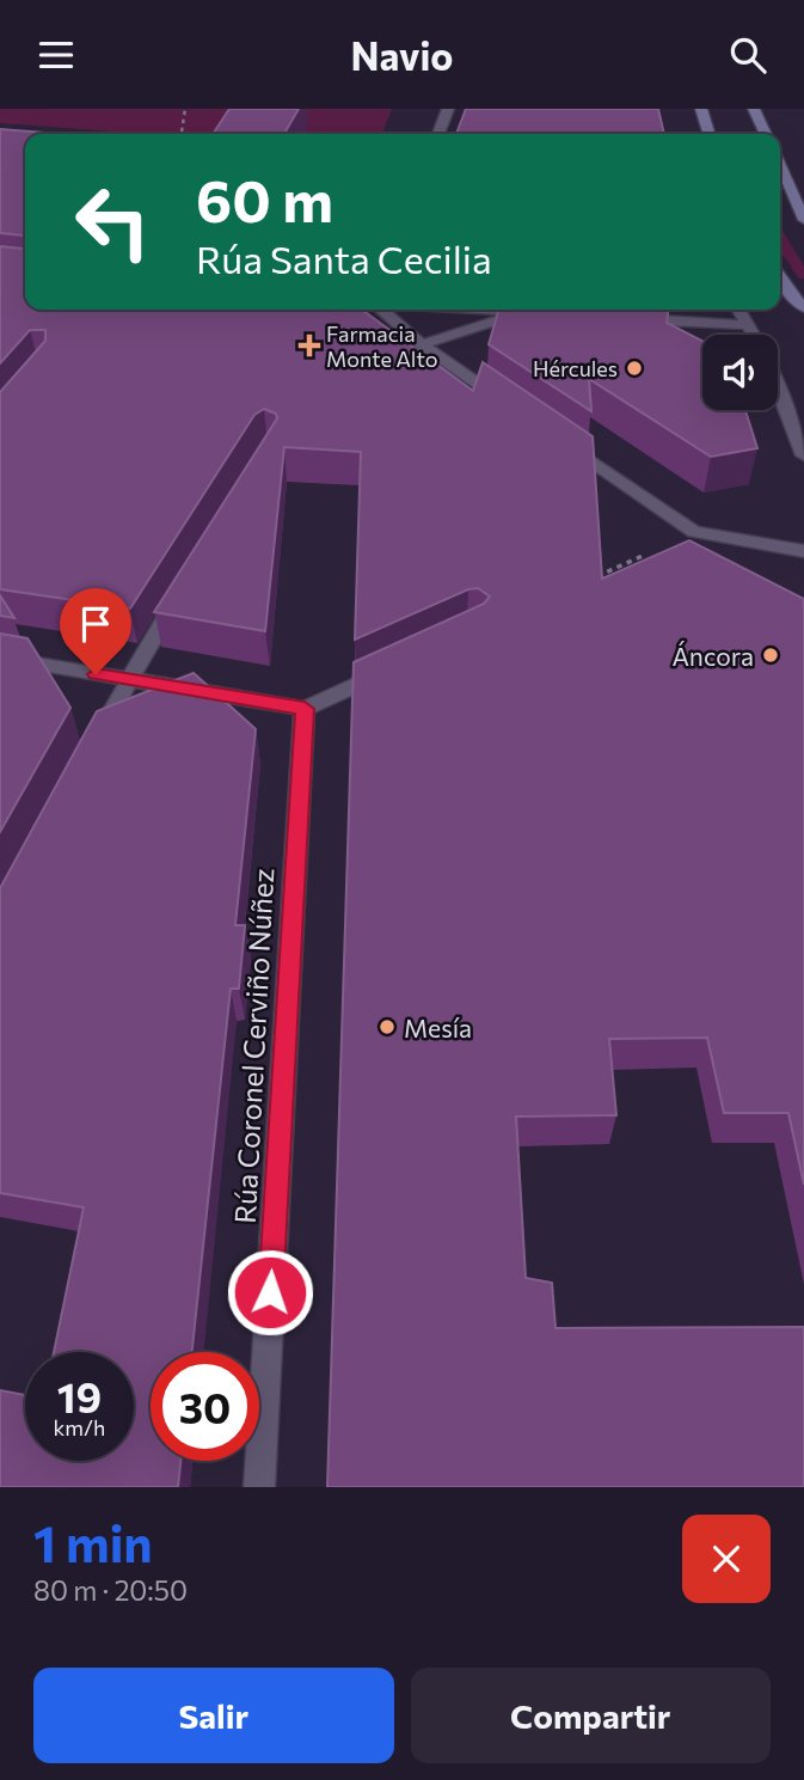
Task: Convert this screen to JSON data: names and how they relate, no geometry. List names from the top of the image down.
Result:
{
  "streets": {
    "street": ["Rúa Coronel Cerviño Núñez"]
  },
  "places": {
    "health": ["Farmacia Monte Alto"],
    "other": ["Hércules", "Áncora", "Mesía"]
  },
  "page": {
    "header": "Navio",
    "turn": ["60 m", "Rúa Santa Cecilia"],
    "speed": "19 km/h",
    "limit": "30",
    "heading": ["1 min", "80 m · 20:50"],
    "buttons": ["Salir", "Compartir"]
  }
}
